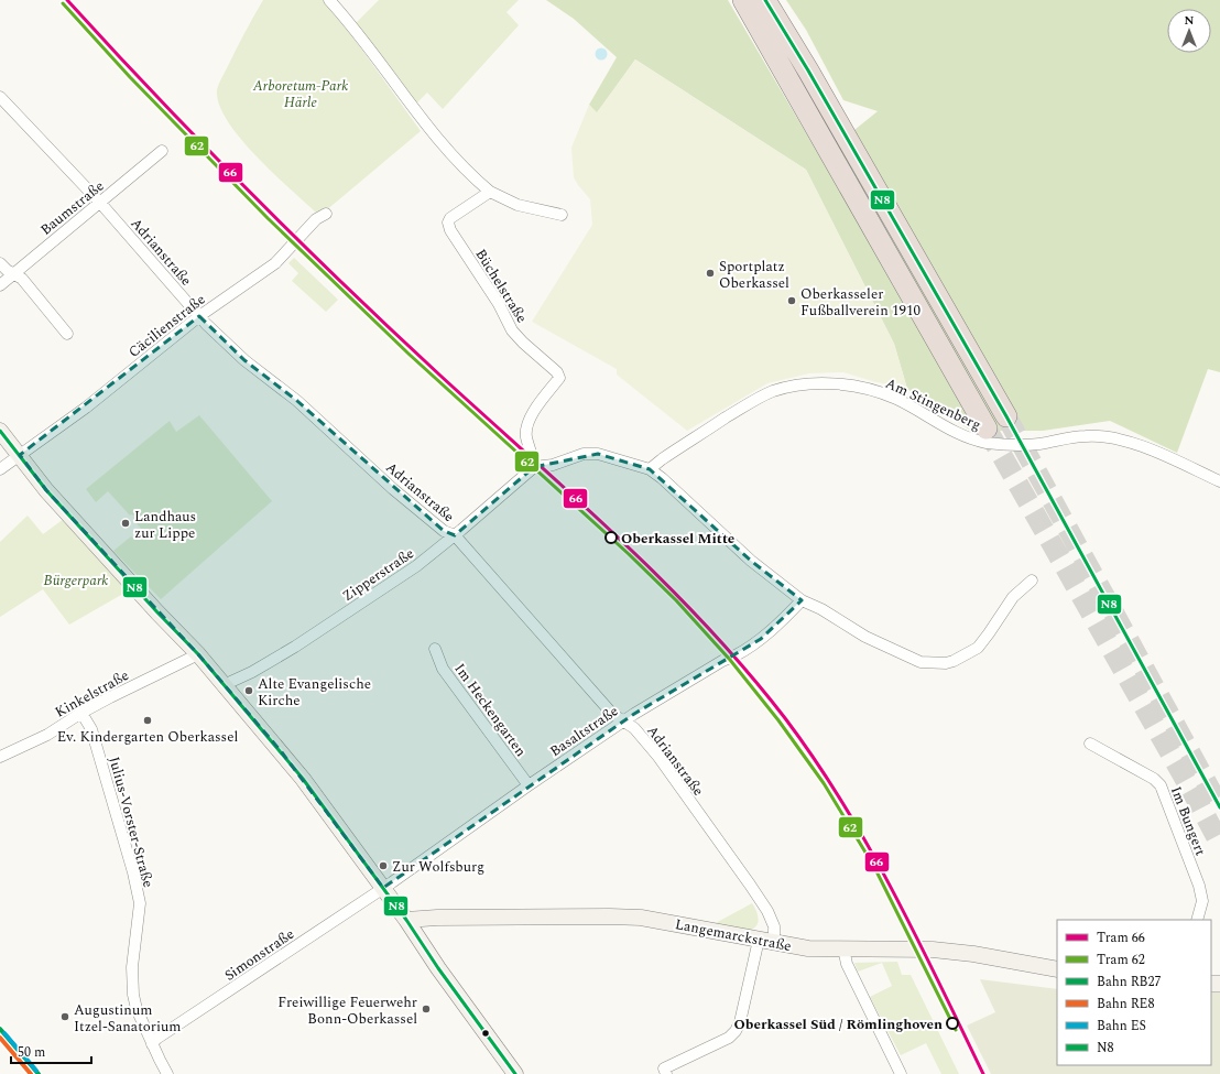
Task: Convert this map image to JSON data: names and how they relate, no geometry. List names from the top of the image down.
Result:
{
  "streets": {
    "main road": ["Langemarckstraße"],
    "street": [
      "Baumstraße",
      "Adrianstraße",
      "Büchelstraße",
      "Cäcilienstraße",
      "Am Stingenberg",
      "Zipperstraße",
      "Kinkelstraße",
      "Im Heckengarten",
      "Basaltstraße",
      "Im Bungert",
      "Julius-Vorster-Straße",
      "Simonstraße"
    ]
  },
  "crossings": [
    ["Baumstraße", "Adrianstraße"],
    ["Adrianstraße", "Cäcilienstraße"],
    ["Adrianstraße", "Zipperstraße"],
    ["Adrianstraße", "Basaltstraße"],
    ["Adrianstraße", "Langemarckstraße"],
    ["Büchelstraße", "Zipperstraße"],
    ["Kinkelstraße", "Julius-Vorster-Straße"],
    ["Im Heckengarten", "Basaltstraße"],
    ["Basaltstraße", "Simonstraße"],
    ["Julius-Vorster-Straße", "Simonstraße"]
  ],
  "parks": ["Arboretum-Park Härle", "Bürgerpark"],
  "places": [
    "Sportplatz Oberkassel",
    "Oberkasseler Fußballverein 1910",
    "Landhaus zur Lippe",
    "Oberkassel Mitte",
    "Alte Evangelische Kirche",
    "Ev. Kindergarten Oberkassel",
    "Zur Wolfsburg",
    "Freiwillige Feuerwehr Bonn-Oberkassel",
    "Augustinum Itzel-Sanatorium",
    "Oberkassel Süd / Römlinghoven"
  ],
  "lines": [
    "tram line 66",
    "transit line N8",
    "tram line 62",
    "rail line RB27",
    "rail line ES",
    "rail line RE8"
  ],
  "legend": [
    "Tram 66",
    "Tram 62",
    "Bahn RB27",
    "Bahn RE8",
    "Bahn ES",
    "N8"
  ],
  "scale_bar": "50 m",
  "north": "top"
}
